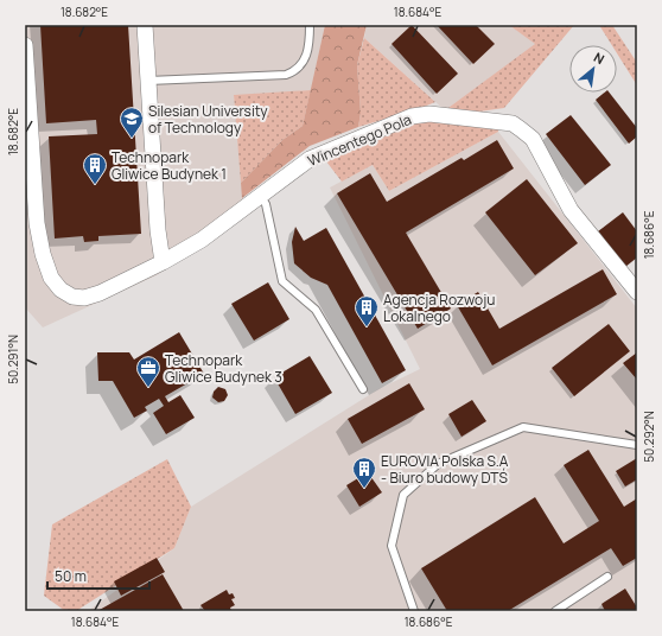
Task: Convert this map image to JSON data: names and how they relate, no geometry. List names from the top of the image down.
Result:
{
  "streets": {
    "street": ["Wincentego Pola"]
  },
  "places": {
    "school or university": ["Silesian University of Technology"],
    "building": ["Technopark Gliwice Budynek 1", "Agencja Rozwoju Lokalnego", "EUROVIA Polska S.A - Biuro budowy DTŚ"],
    "office": ["Technopark Gliwice Budynek 3"]
  },
  "scale_bar": "50 m",
  "north": "top right",
  "coordinates": [
    "18.682°E",
    "18.684°E",
    "18.686°E",
    "50.291°N",
    "50.292°N"
  ]
}
